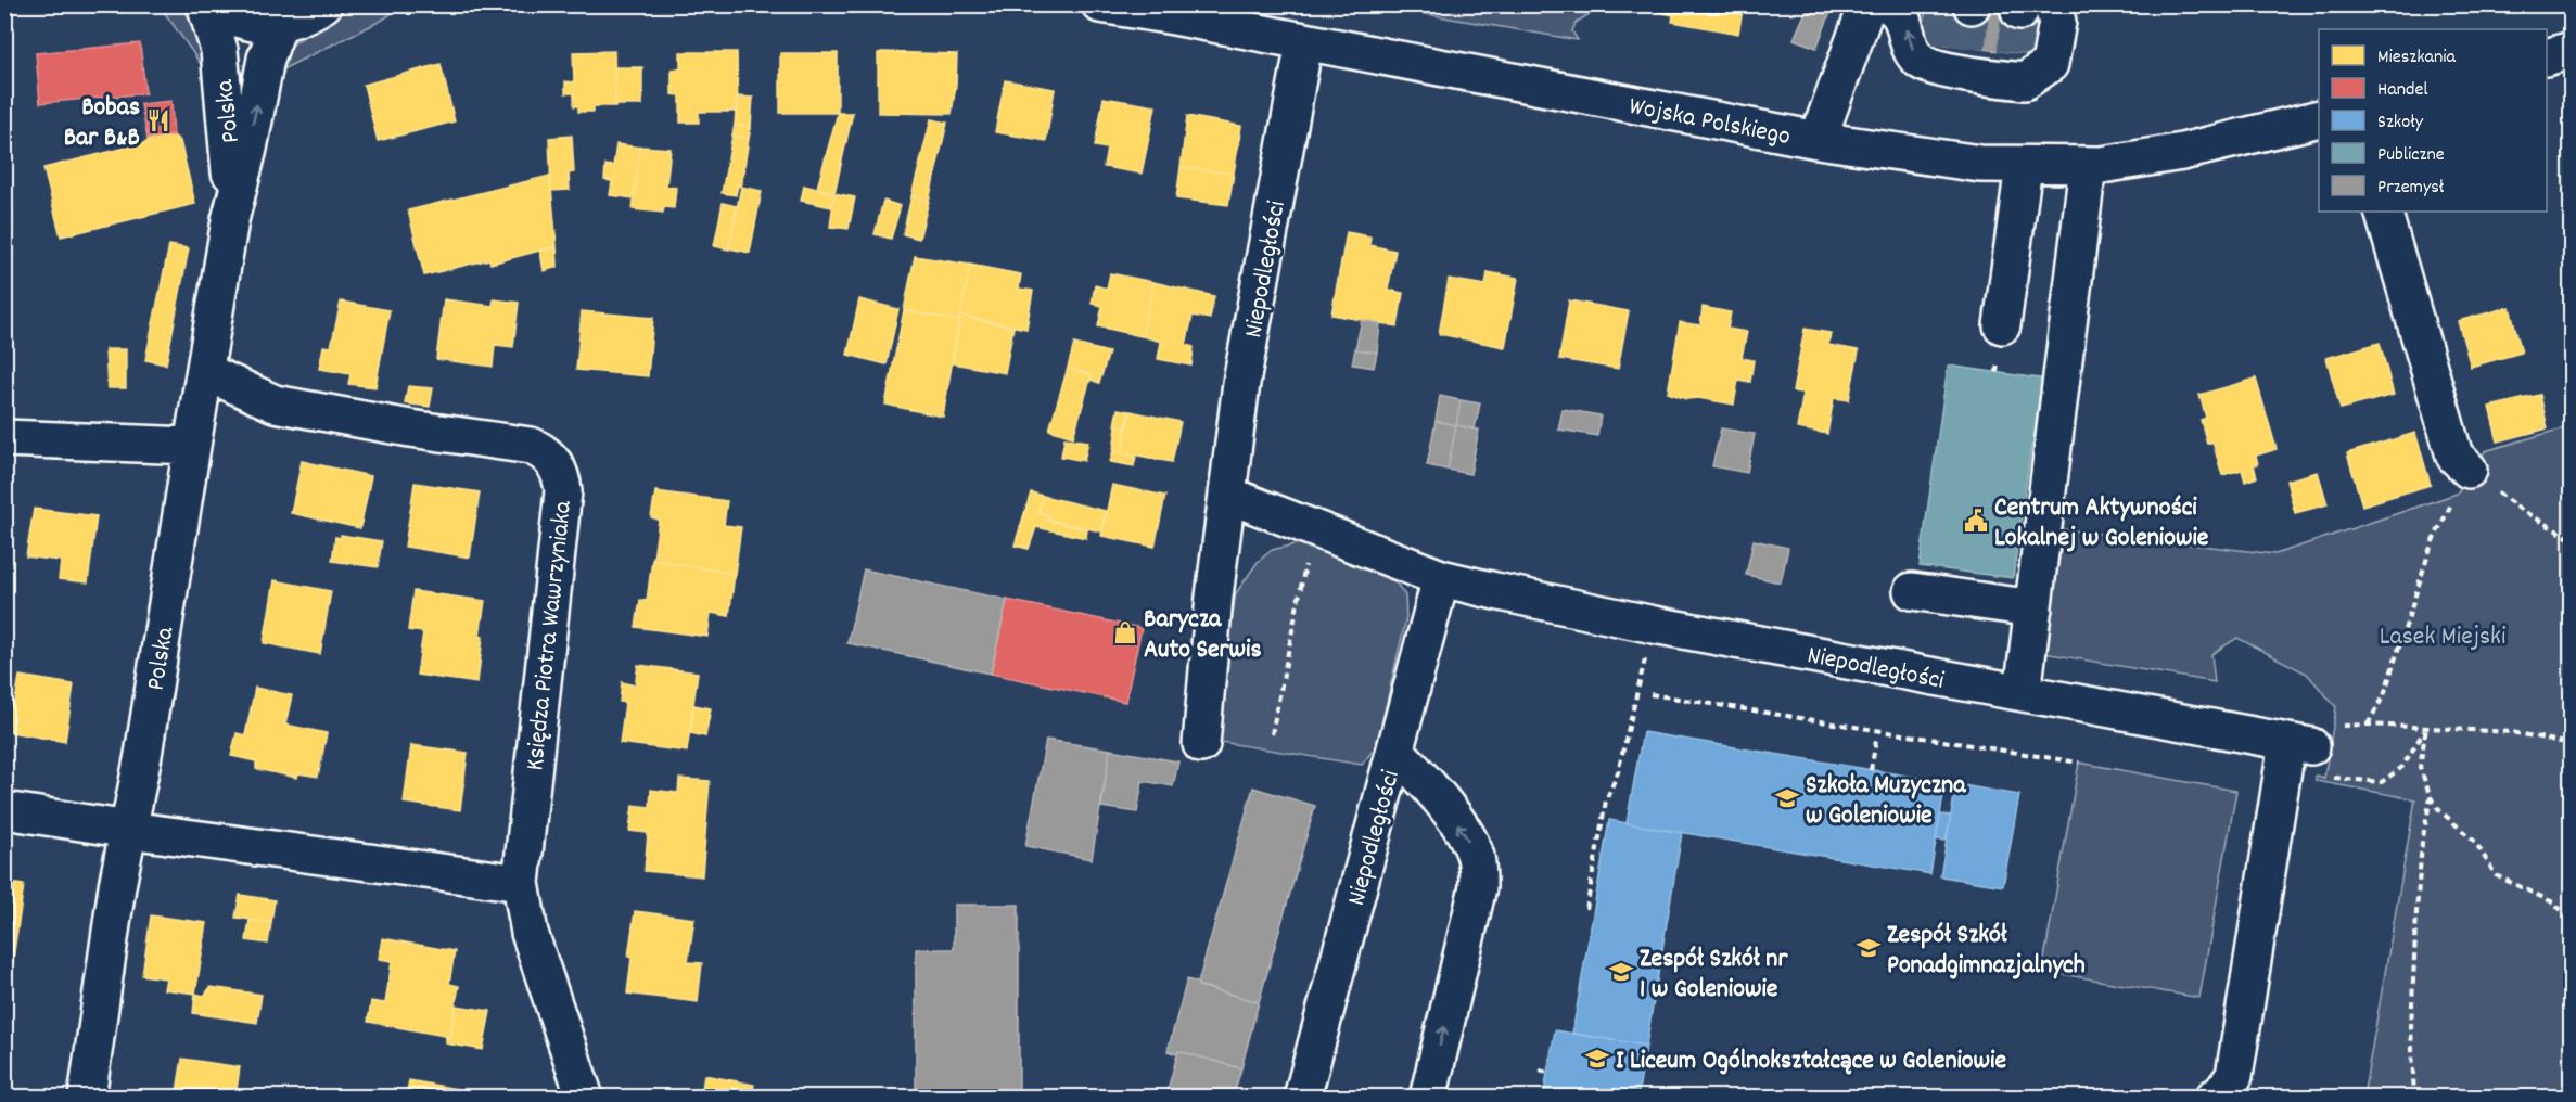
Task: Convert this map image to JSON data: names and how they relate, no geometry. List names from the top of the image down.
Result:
{
  "streets": {
    "street": [
      "Polska",
      "Wojska Polskiego",
      "Niepodległości",
      "Księdza Piotra Wawrzyniaka"
    ]
  },
  "crossings": [
    ["Polska", "Księdza Piotra Wawrzyniaka"],
    ["Wojska Polskiego", "Niepodległości"]
  ],
  "parks": ["Lasek Miejski"],
  "places": {
    "restaurant": ["Bobas Bar B&B"],
    "public building": ["Centrum Aktywności Lokalnej w Goleniowie"],
    "shop": ["Barycza Auto Serwis"],
    "school or university": [
      "Szkoła Muzyczna w Goleniowie",
      "Zespół Szkół Ponadgimnazjalnych",
      "Zespół Szkół nr 1 w Goleniowie",
      "I Liceum Ogólnokształcące w Goleniowie"
    ]
  },
  "legend": [
    "Mieszkania",
    "Handel",
    "Szkoły",
    "Publiczne",
    "Przemysł"
  ]
}
